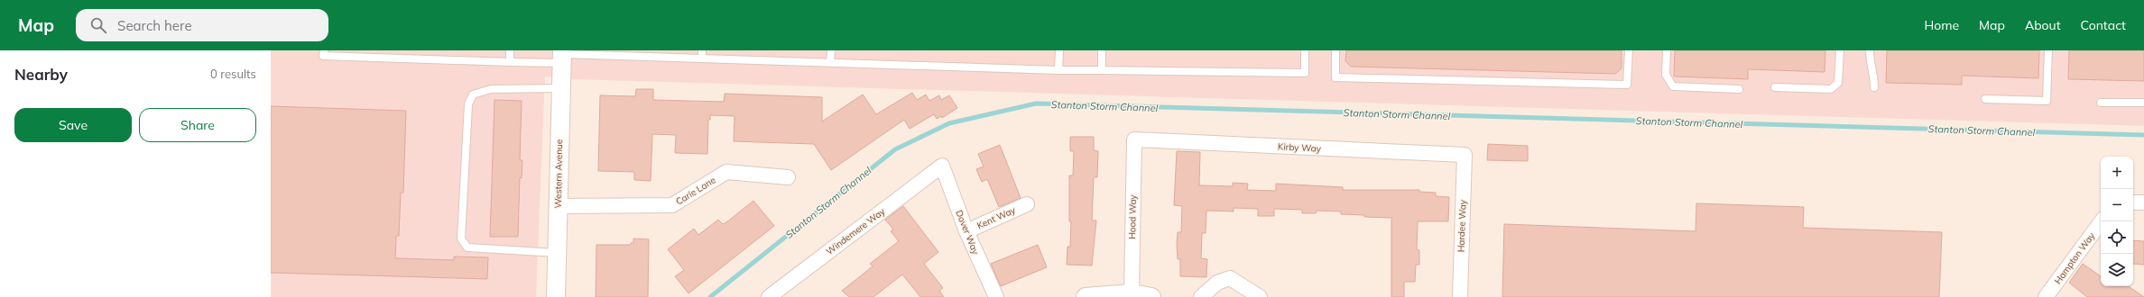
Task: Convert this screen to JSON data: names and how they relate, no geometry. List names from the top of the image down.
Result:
{
  "streets": {
    "street": [
      "Kirby Way",
      "Western Avenue",
      "Carie Lane",
      "Hood Way",
      "Kent Way",
      "Hardee Way",
      "Windemere Way",
      "Dover Way",
      "Hampton Way"
    ]
  },
  "crossings": [
    ["Kirby Way", "Hood Way"],
    ["Kirby Way", "Hardee Way"],
    ["Western Avenue", "Carie Lane"],
    ["Kent Way", "Dover Way"],
    ["Windemere Way", "Dover Way"]
  ],
  "water": ["Stanton Storm Channel"],
  "page": {
    "header": "Map",
    "search": "Search here",
    "nav": [
      "Home",
      "Map",
      "About",
      "Contact"
    ],
    "heading": ["Nearby", "0 results"],
    "buttons": ["Save", "Share"],
    "map_buttons": ["+", "−"]
  }
}
